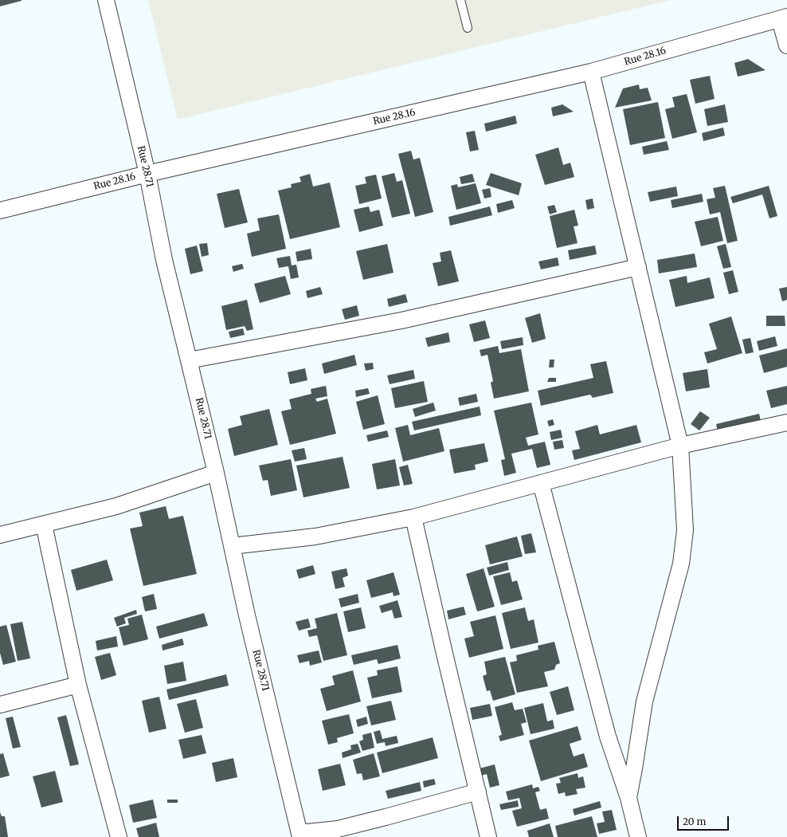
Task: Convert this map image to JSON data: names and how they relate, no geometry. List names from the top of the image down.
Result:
{
  "streets": {
    "street": ["Rue 28.16", "Rue 28.71"]
  },
  "crossings": [
    ["Rue 28.16", "Rue 28.71"]
  ],
  "scale_bar": "20 m"
}
